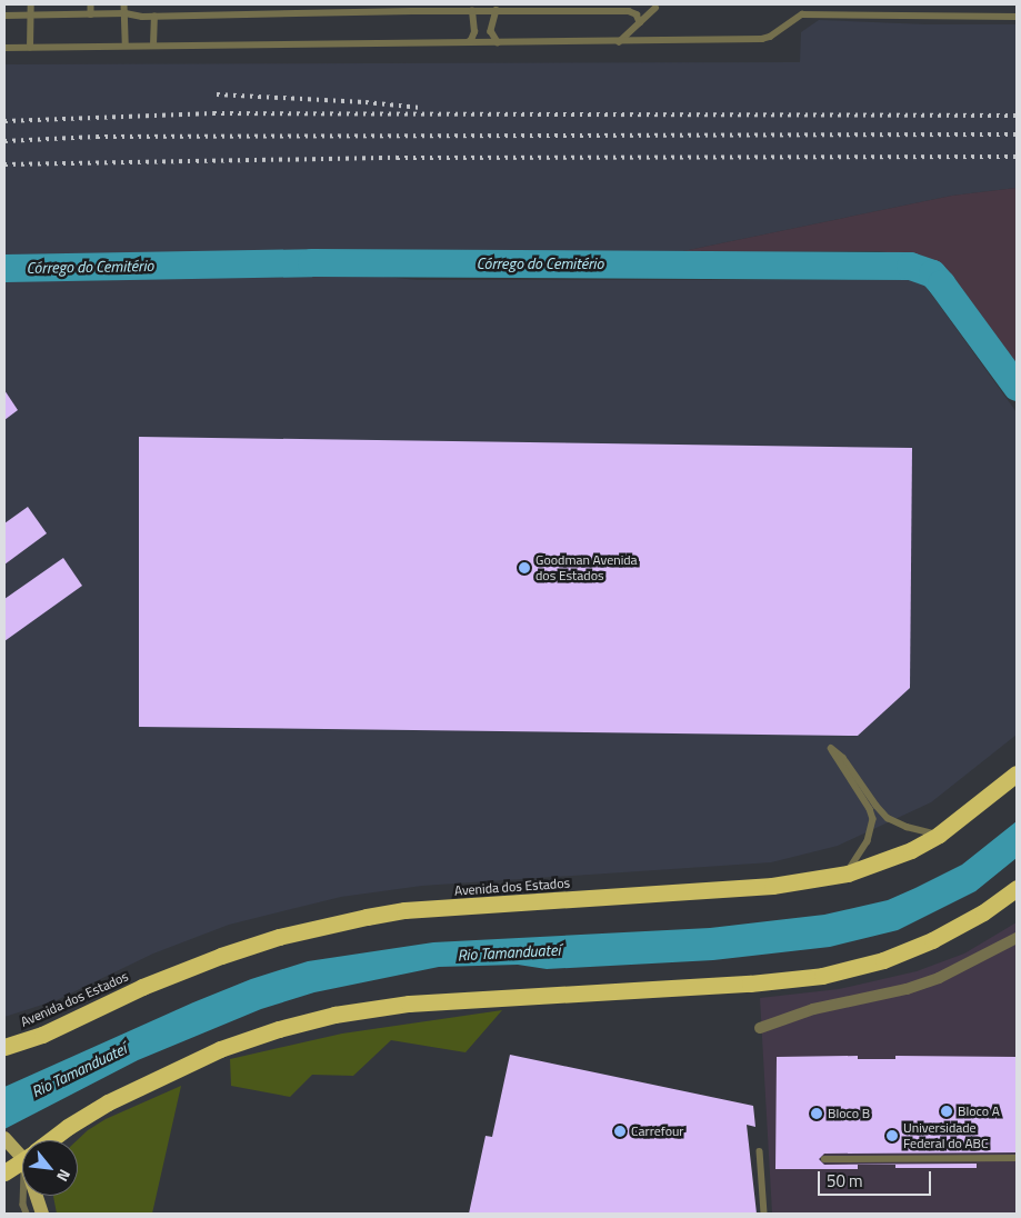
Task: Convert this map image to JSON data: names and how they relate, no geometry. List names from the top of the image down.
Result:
{
  "streets": {
    "highway": ["Avenida dos Estados"]
  },
  "water": ["Córrego do Cemitério", "Rio Tamanduateí"],
  "places": [
    "Goodman Avenida dos Estados",
    "Bloco A",
    "Bloco B",
    "Carrefour",
    "Universidade Federal do ABC"
  ],
  "scale_bar": "50 m",
  "north": "bottom right"
}
